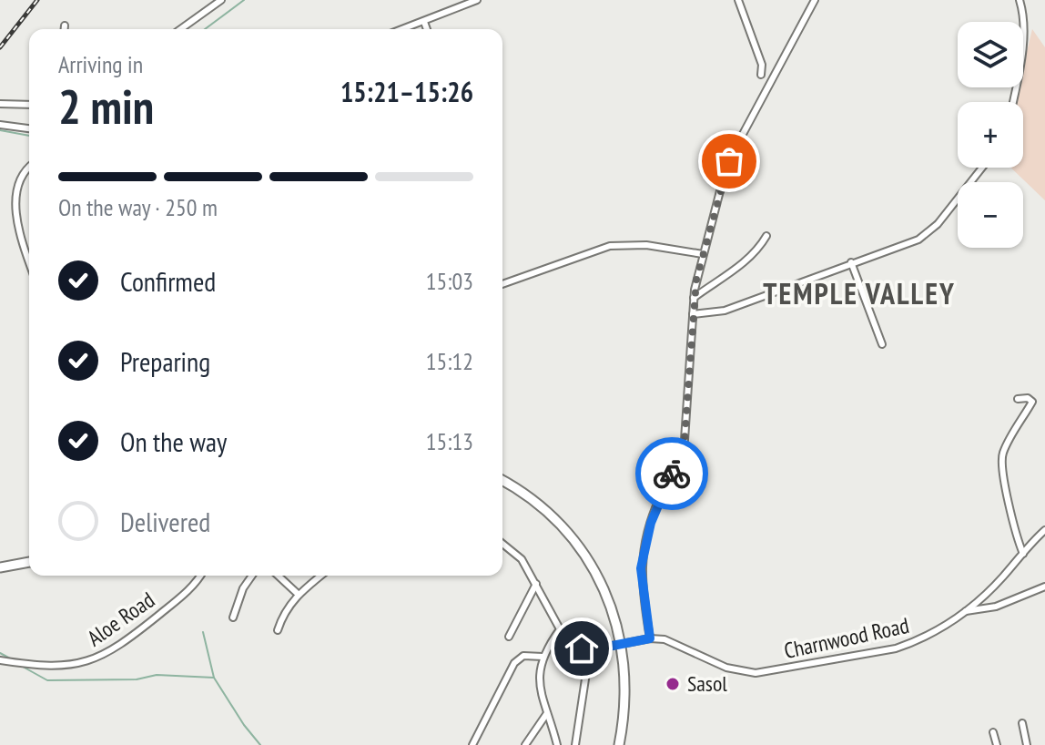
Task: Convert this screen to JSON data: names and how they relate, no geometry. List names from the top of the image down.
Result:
{
  "streets": {
    "street": ["Aloe Road", "Charnwood Road"]
  },
  "districts": ["TEMPLE VALLEY"],
  "places": ["Sasol"],
  "page": {
    "map_buttons": ["+", "−"],
    "heading": ["2 min", "Arriving in", "15:21–15:26"],
    "bar": "On the way · 250 m",
    "list": [
      ["Confirmed", "15:03"],
      ["Preparing", "15:12"],
      ["On the way", "15:13"],
      "Delivered"
    ]
  }
}
